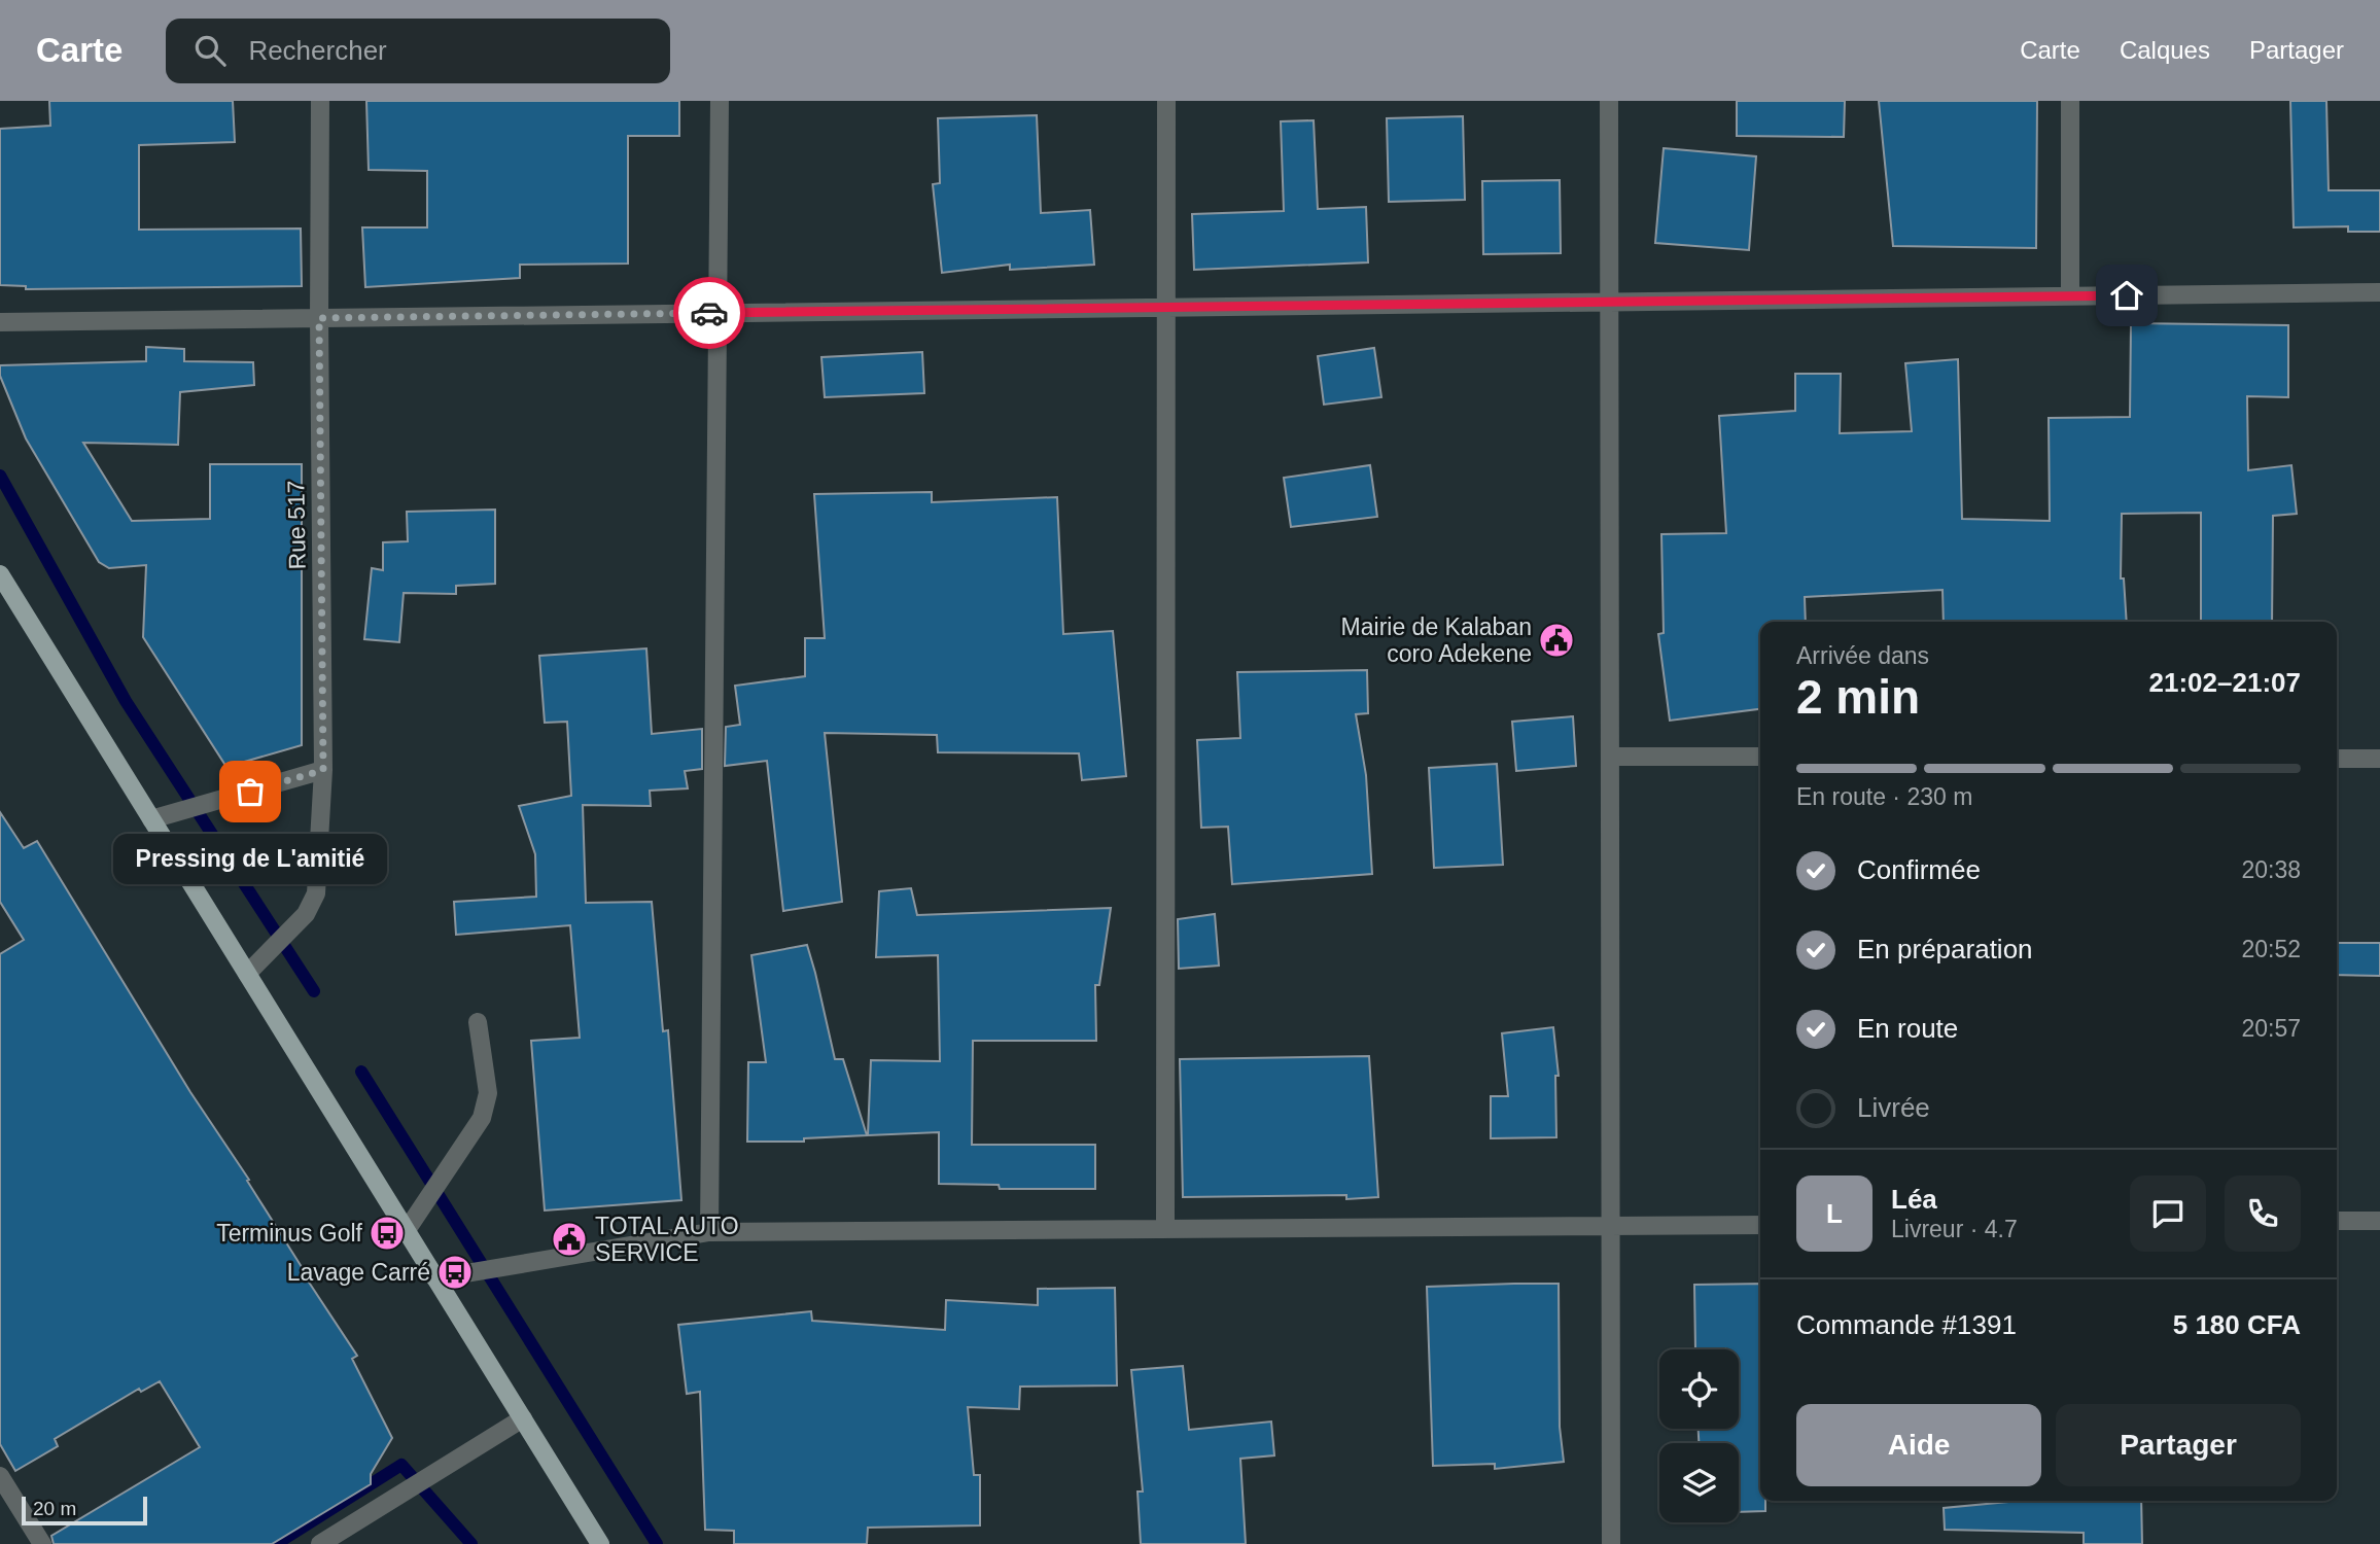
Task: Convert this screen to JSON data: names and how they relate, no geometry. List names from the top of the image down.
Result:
{
  "streets": {
    "street": ["Rue 517"]
  },
  "places": {
    "public building": ["Mairie de Kalaban coro Adekene", "TOTAL AUTO SERVICE"],
    "other": ["Pressing de L'amitié"],
    "bus stop": ["Terminus Golf", "Lavage Carré"]
  },
  "scale_bar": "20 m",
  "page": {
    "header": "Carte",
    "search": "Rechercher",
    "nav": ["Carte", "Calques", "Partager"],
    "heading": ["2 min", "Arrivée dans", "21:02–21:07"],
    "panel": [
      "Léa",
      "Livreur · 4.7",
      "Commande #1391",
      "5 180 CFA"
    ],
    "bar": "En route · 230 m",
    "list": [
      ["Confirmée", "20:38"],
      ["En préparation", "20:52"],
      ["En route", "20:57"],
      "Livrée"
    ],
    "bubble": "Pressing de L'amitié",
    "round": "L",
    "buttons": ["Aide", "Partager"],
    "scale": "20 m"
  }
}
